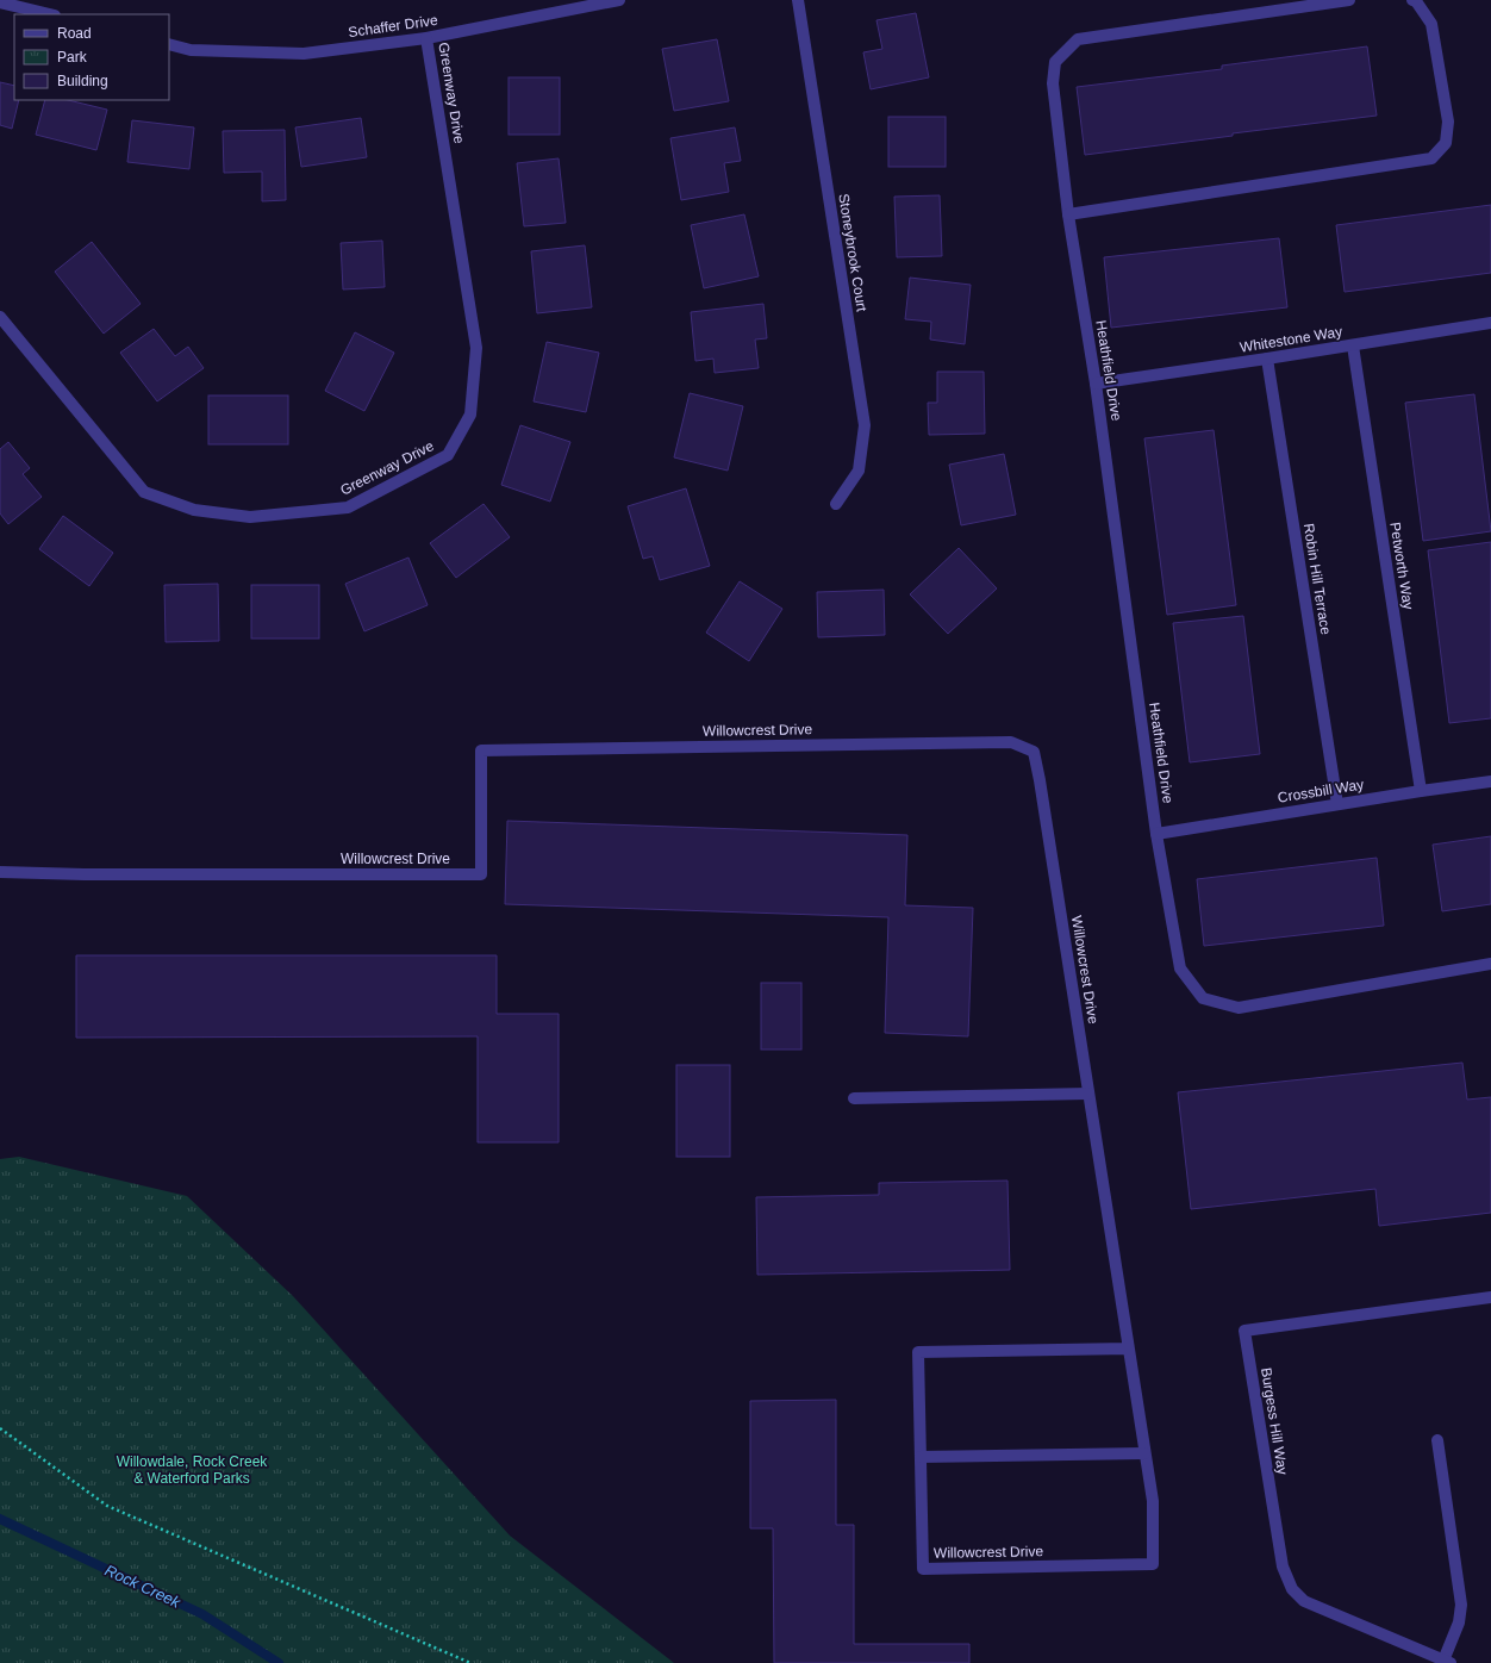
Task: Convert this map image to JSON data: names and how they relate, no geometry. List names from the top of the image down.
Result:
{
  "streets": {
    "street": [
      "Schaffer Drive",
      "Greenway Drive",
      "Stoneybrook Court",
      "Whitestone Way",
      "Heathfield Drive",
      "Petworth Way",
      "Robin Hill Terrace",
      "Willowcrest Drive",
      "Crossbill Way",
      "Burgess Hill Way"
    ]
  },
  "crossings": [
    ["Schaffer Drive", "Greenway Drive"],
    ["Whitestone Way", "Heathfield Drive"],
    ["Whitestone Way", "Petworth Way"],
    ["Whitestone Way", "Robin Hill Terrace"],
    ["Heathfield Drive", "Crossbill Way"],
    ["Petworth Way", "Crossbill Way"],
    ["Robin Hill Terrace", "Crossbill Way"]
  ],
  "water": ["Rock Creek"],
  "parks": ["Willowdale, Rock Creek & Waterford Parks"],
  "legend": ["Road", "Park", "Building"]
}
